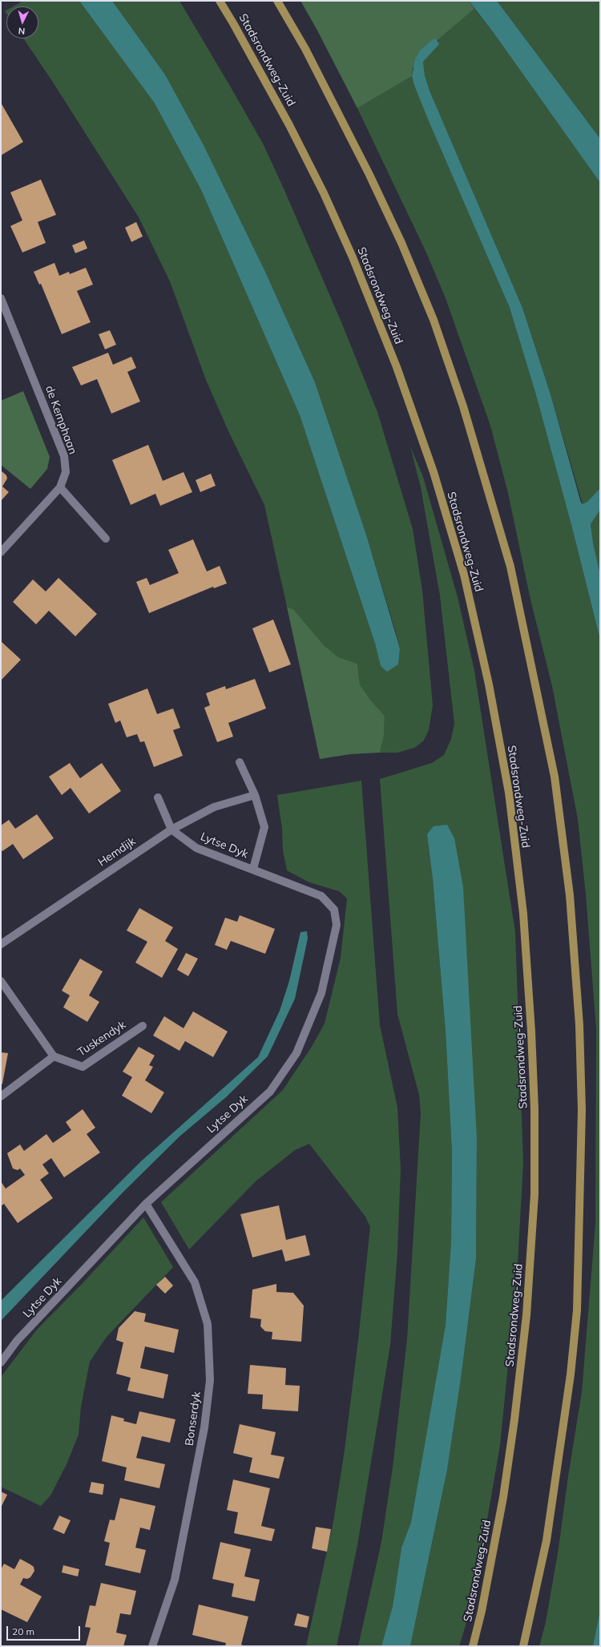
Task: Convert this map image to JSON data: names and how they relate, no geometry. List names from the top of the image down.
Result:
{
  "streets": {
    "main road": ["Stadsrondweg-Zuid"],
    "street": [
      "de Kemphaan",
      "Lytse Dyk",
      "Hemdijk",
      "Tuskendyk",
      "Bonserdyk"
    ]
  },
  "crossings": [
    ["Lytse Dyk", "Hemdijk"],
    ["Lytse Dyk", "Bonserdyk"]
  ],
  "scale_bar": "20 m",
  "north": "bottom"
}
